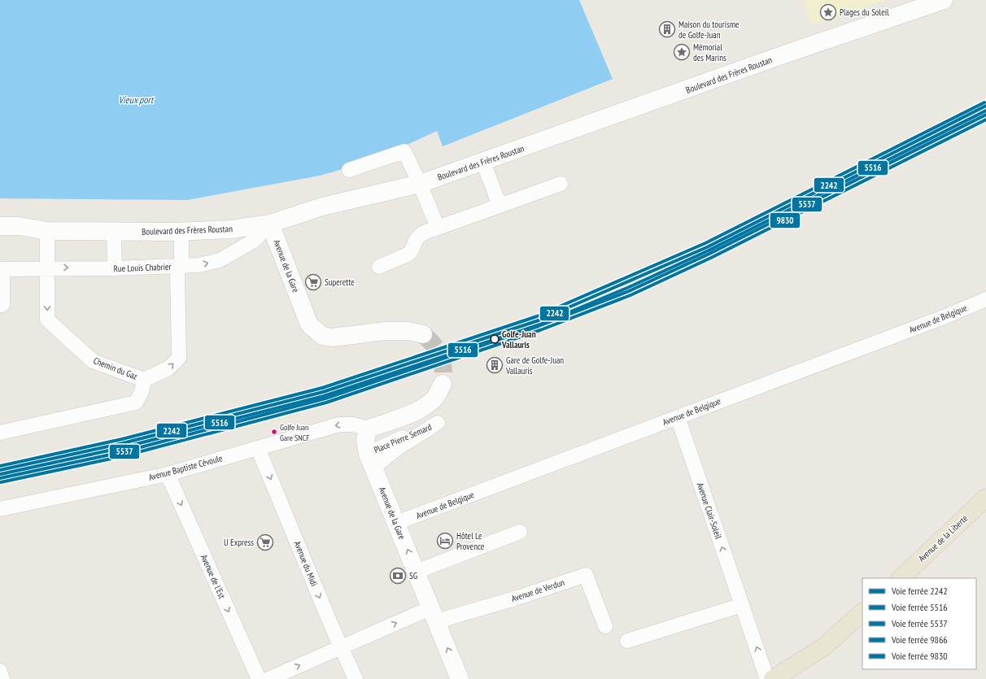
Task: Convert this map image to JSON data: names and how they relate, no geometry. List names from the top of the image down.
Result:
{
  "streets": {
    "main road": ["Boulevard des Frères Roustan", "Avenue de la Gare", "Avenue de la Liberté"],
    "street": [
      "Rue Louis Chabrier",
      "Avenue de Belgique",
      "Chemin du Gaz",
      "Avenue Baptiste Cévoule",
      "Avenue Clair-Soleil",
      "Avenue du Midi",
      "Avenue de l'Est",
      "Avenue de Verdun"
    ]
  },
  "crossings": [
    ["Boulevard des Frères Roustan", "Avenue de la Gare"],
    ["Boulevard des Frères Roustan", "Rue Louis Chabrier"],
    ["Boulevard des Frères Roustan", "Chemin du Gaz"],
    ["Avenue de la Gare", "Rue Louis Chabrier"],
    ["Avenue de la Gare", "Avenue de Belgique"],
    ["Avenue de la Gare", "Avenue Baptiste Cévoule"],
    ["Avenue de la Gare", "Avenue de Verdun"],
    ["Rue Louis Chabrier", "Chemin du Gaz"],
    ["Avenue de Belgique", "Avenue Clair-Soleil"],
    ["Avenue Baptiste Cévoule", "Avenue du Midi"],
    ["Avenue Baptiste Cévoule", "Avenue de l'Est"],
    ["Avenue du Midi", "Avenue de Verdun"]
  ],
  "one_way": [
    "Rue Louis Chabrier",
    "Chemin du Gaz",
    "Avenue Clair-Soleil",
    "Avenue du Midi",
    "Avenue de l'Est",
    "Avenue de Verdun"
  ],
  "water": ["Vieux port"],
  "places": {
    "place": ["Plages du Soleil", "Mémorial des Marins"],
    "building": ["Maison du tourisme de Golfe-Juan", "Gare de Golfe-Juan Vallauris"],
    "supermarket": ["Superette", "U Express"],
    "other": ["Golfe-Juan Vallauris", "Golfe Juan Gare SNCF"],
    "hotel": ["Hôtel Le Provence"],
    "bank": ["SG"]
  },
  "lines": [
    "rail line 9866",
    "rail line 2242",
    "rail line 5516",
    "rail line 5537",
    "rail line 9830"
  ],
  "legend": [
    "Voie ferrée 2242",
    "Voie ferrée 5516",
    "Voie ferrée 5537",
    "Voie ferrée 9866",
    "Voie ferrée 9830"
  ]
}
